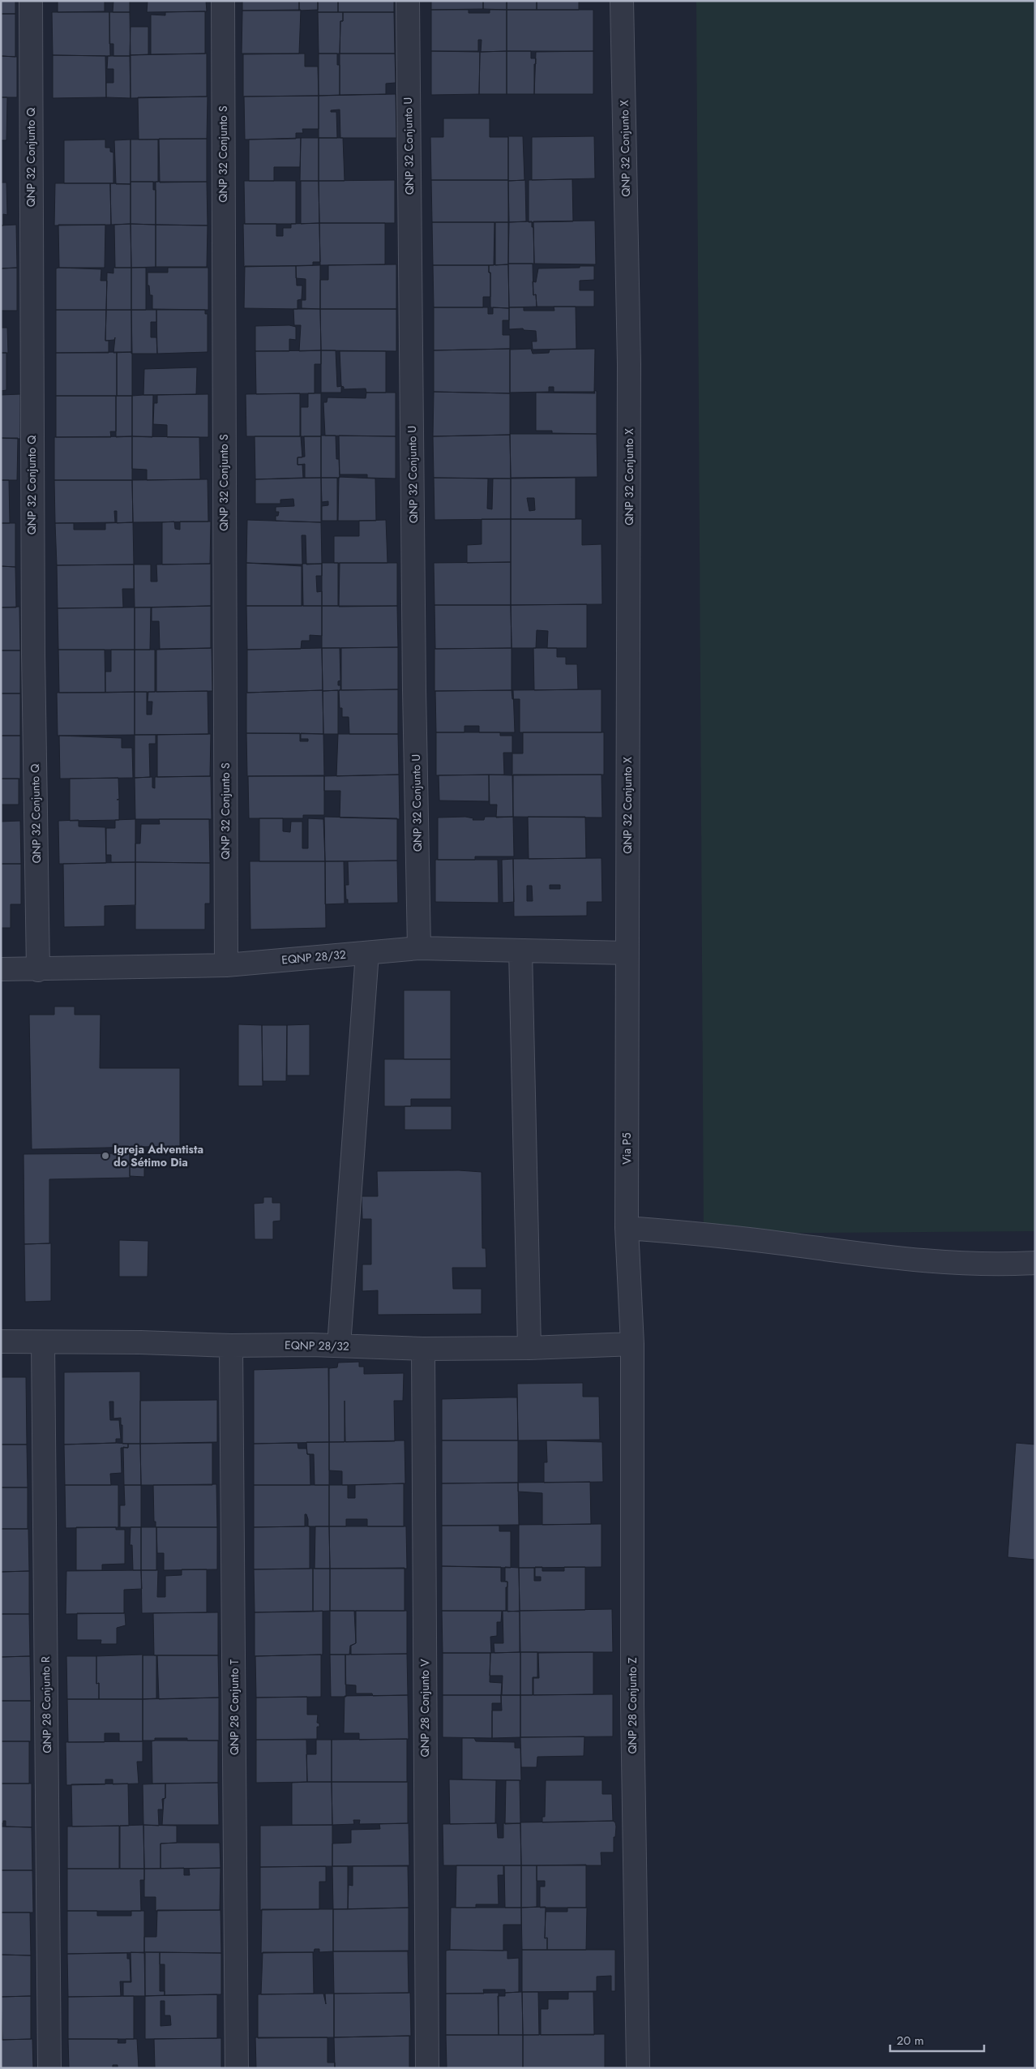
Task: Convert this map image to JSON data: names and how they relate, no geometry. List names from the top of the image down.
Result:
{
  "streets": {
    "street": [
      "QNP 32 Conjunto U",
      "QNP 32 Conjunto X",
      "QNP 32 Conjunto S",
      "QNP 32 Conjunto Q",
      "EQNP 28/32",
      "Via P5",
      "QNP 28 Conjunto R",
      "QNP 28 Conjunto Z",
      "QNP 28 Conjunto T",
      "QNP 28 Conjunto V"
    ]
  },
  "crossings": [
    ["QNP 32 Conjunto U", "EQNP 28/32"],
    ["QNP 32 Conjunto X", "EQNP 28/32"],
    ["QNP 32 Conjunto X", "Via P5"],
    ["QNP 32 Conjunto S", "EQNP 28/32"],
    ["QNP 32 Conjunto Q", "EQNP 28/32"],
    ["EQNP 28/32", "Via P5"],
    ["EQNP 28/32", "QNP 28 Conjunto R"],
    ["EQNP 28/32", "QNP 28 Conjunto Z"],
    ["EQNP 28/32", "QNP 28 Conjunto T"],
    ["EQNP 28/32", "QNP 28 Conjunto V"],
    ["Via P5", "QNP 28 Conjunto Z"]
  ],
  "places": ["Igreja Adventista do Sétimo Dia"],
  "scale_bar": "20 m"
}
